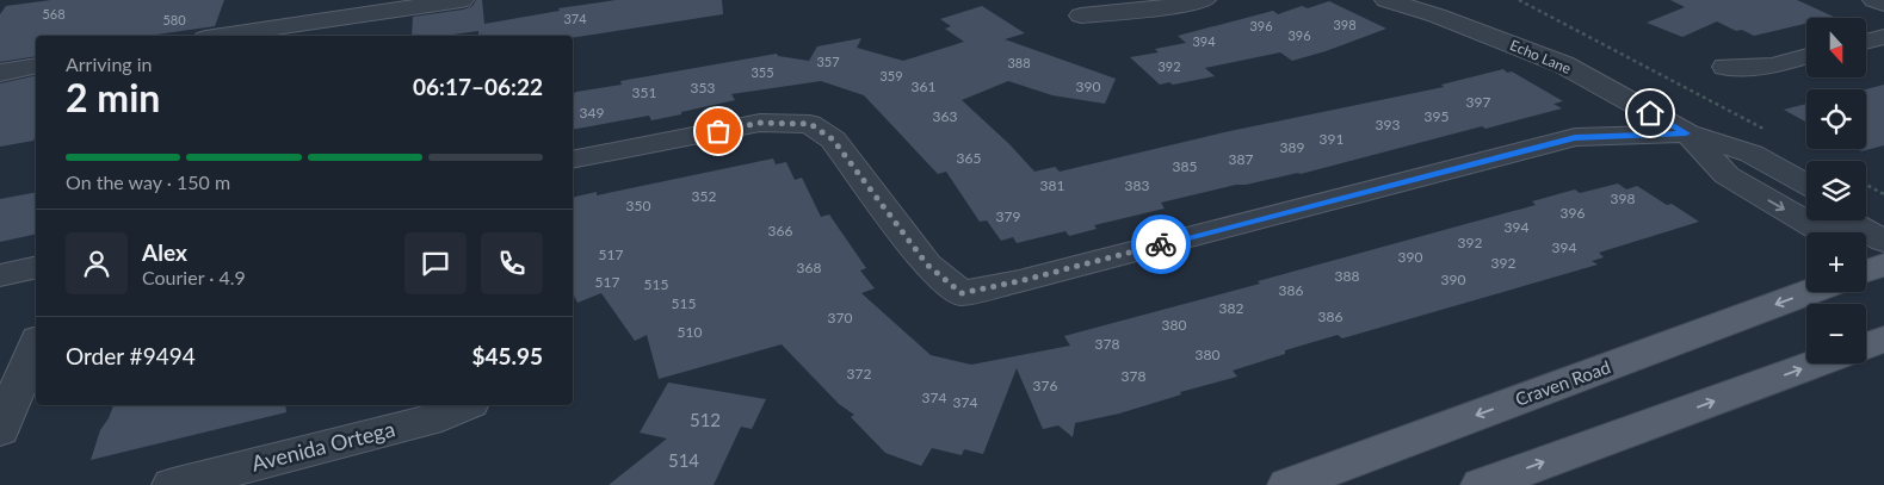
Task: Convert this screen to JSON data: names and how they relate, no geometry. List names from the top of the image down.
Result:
{
  "streets": {
    "main road": ["Craven Road"],
    "street": ["Echo Lane", "Avenida Ortega"]
  },
  "house_numbers": [
    "568",
    "374",
    "580",
    "398",
    "396",
    "396",
    "394",
    "357",
    "388",
    "392",
    "355",
    "359",
    "361",
    "390",
    "353",
    "351",
    "397",
    "349",
    "363",
    "395",
    "393",
    "391",
    "389",
    "365",
    "387",
    "385",
    "381",
    "383",
    "352",
    "398",
    "350",
    "396",
    "379",
    "394",
    "366",
    "392",
    "394",
    "517",
    "390",
    "392",
    "368",
    "388",
    "390",
    "517",
    "515",
    "386",
    "515",
    "382",
    "386",
    "370",
    "380",
    "510",
    "378",
    "380",
    "372",
    "378",
    "376",
    "374",
    "374",
    "512",
    "514"
  ],
  "north": "bottom",
  "page": {
    "map_buttons": ["+", "−"],
    "heading": ["2 min", "Arriving in", "06:17–06:22"],
    "panel": [
      "Alex",
      "Courier · 4.9",
      "Order #9494",
      "$45.95"
    ],
    "bar": "On the way · 150 m"
  }
}
